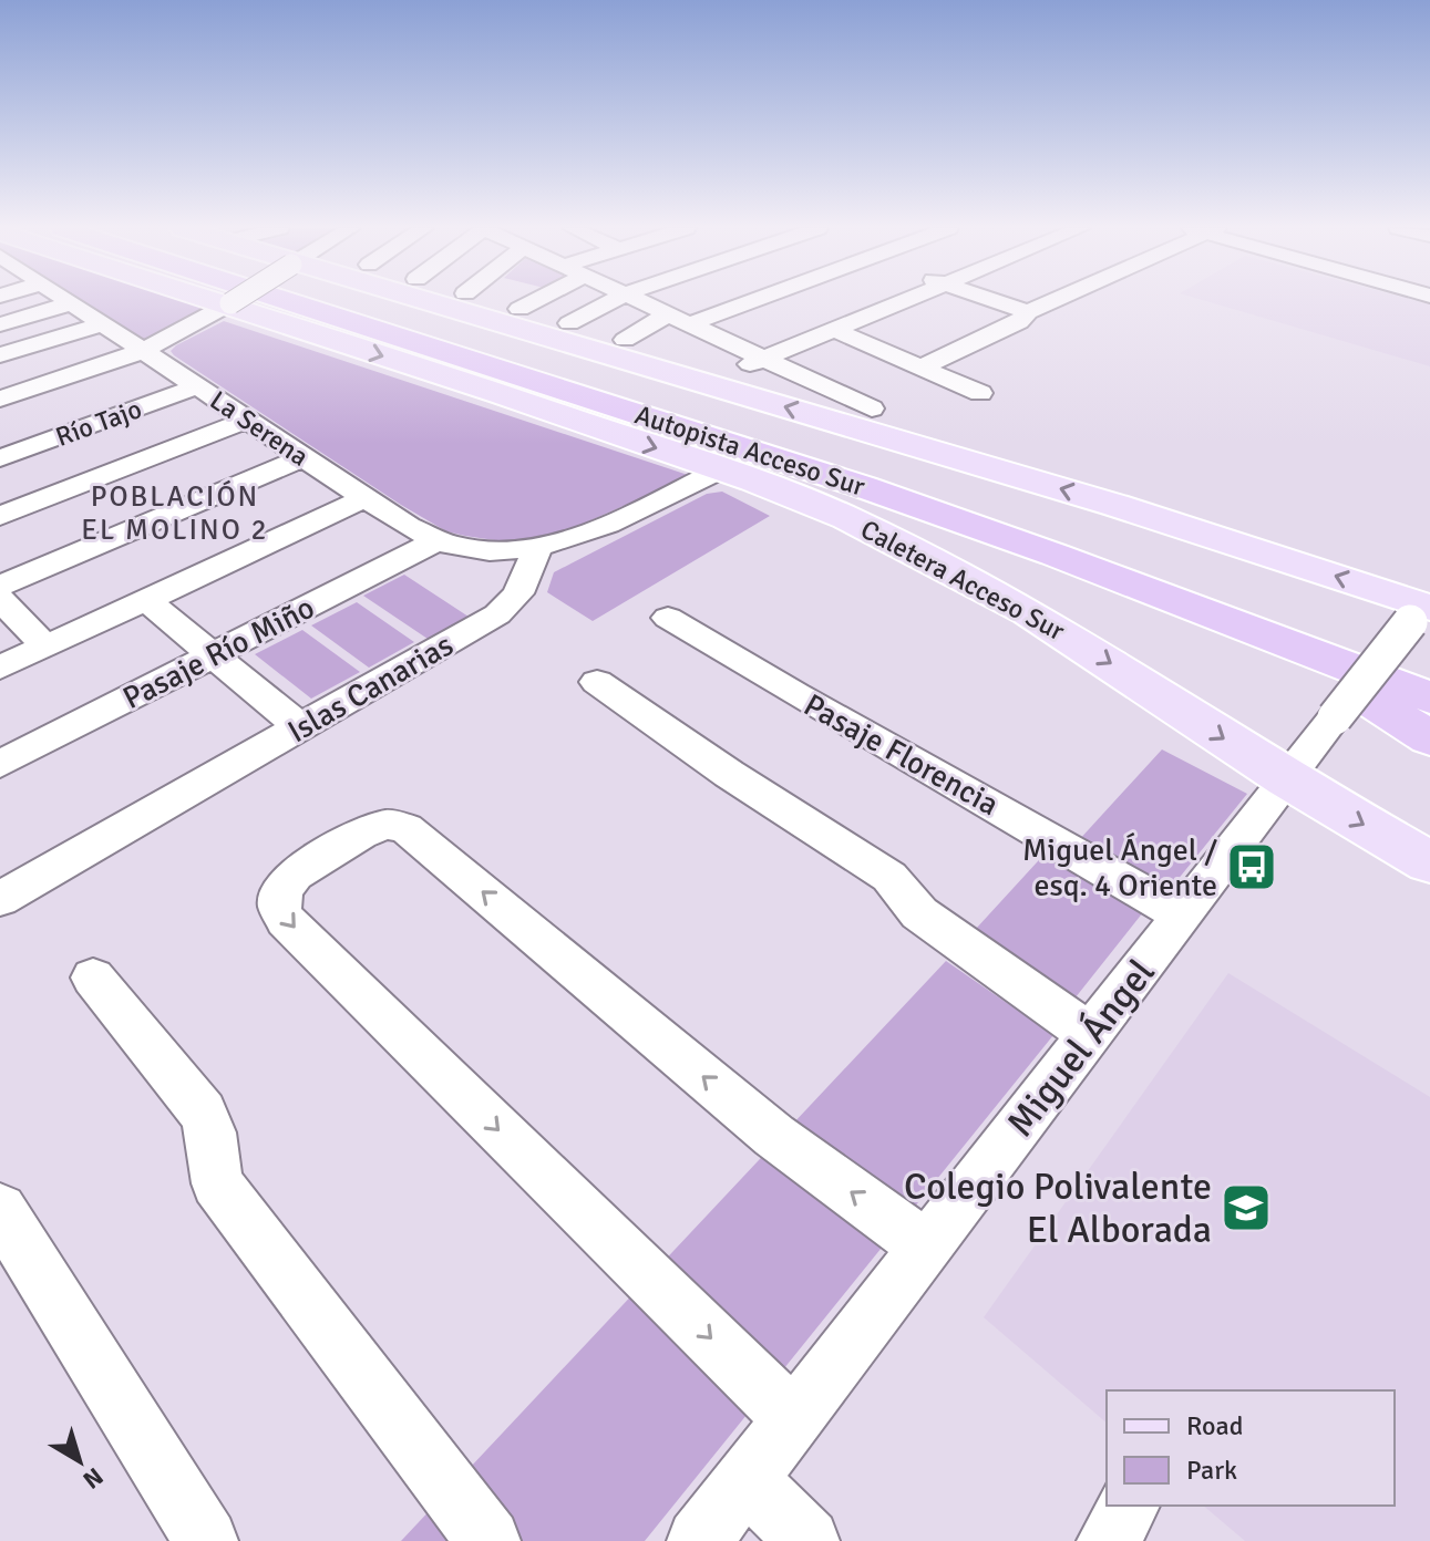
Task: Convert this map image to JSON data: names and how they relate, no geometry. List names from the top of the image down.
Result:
{
  "streets": {
    "highway": ["Autopista Acceso Sur"],
    "main road": ["Caletera Acceso Sur"],
    "street": [
      "Río Tajo",
      "La Serena",
      "Pasaje Río Miño",
      "Islas Canarias",
      "Pasaje Florencia",
      "Miguel Ángel"
    ]
  },
  "crossings": [
    ["Río Tajo", "La Serena"],
    ["La Serena", "Pasaje Río Miño"],
    ["La Serena", "Islas Canarias"],
    ["Caletera Acceso Sur", "Miguel Ángel"],
    ["Pasaje Florencia", "Miguel Ángel"]
  ],
  "districts": ["POBLACIÓN EL MOLINO 2"],
  "places": {
    "bus stop": ["Miguel Ángel / esq. 4 Oriente"],
    "school or university": ["Colegio Polivalente El Alborada"]
  },
  "legend": ["Road", "Park"],
  "north": "bottom right"
}
